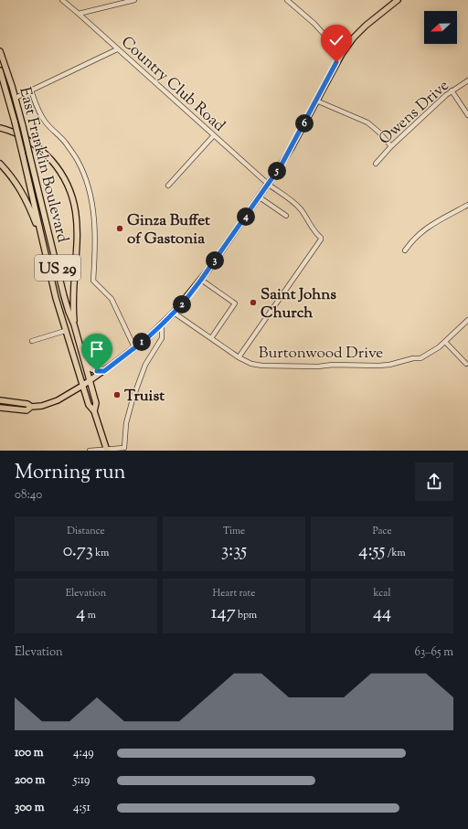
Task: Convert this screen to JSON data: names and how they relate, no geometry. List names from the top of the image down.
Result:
{
  "streets": {
    "main road": ["East Franklin Boulevard", "US 29"],
    "street": ["Country Club Road", "Owens Drive", "Burtonwood Drive"]
  },
  "crossings": [
    ["Country Club Road", "Burtonwood Drive"]
  ],
  "places": ["Ginza Buffet of Gastonia", "Saint Johns Church", "Truist"],
  "north": "left",
  "page": {
    "pins": [
      "6",
      "5",
      "4",
      "3",
      "2",
      "1"
    ],
    "heading": ["Morning run", "08:40"],
    "stats": [
      ["Distance", "0.73 km"],
      ["Time", "3:35"],
      ["Pace", "4:55 /km"],
      ["Elevation", "4 m"],
      ["Heart rate", "147 bpm"],
      ["kcal", "44"]
    ],
    "chart": ["Elevation", "63–65 m"],
    "list": [
      {
        "name": "100 m",
        "note": "4:49"
      },
      {
        "name": "200 m",
        "note": "5:19"
      },
      {
        "name": "300 m",
        "note": "4:51"
      }
    ]
  }
}
